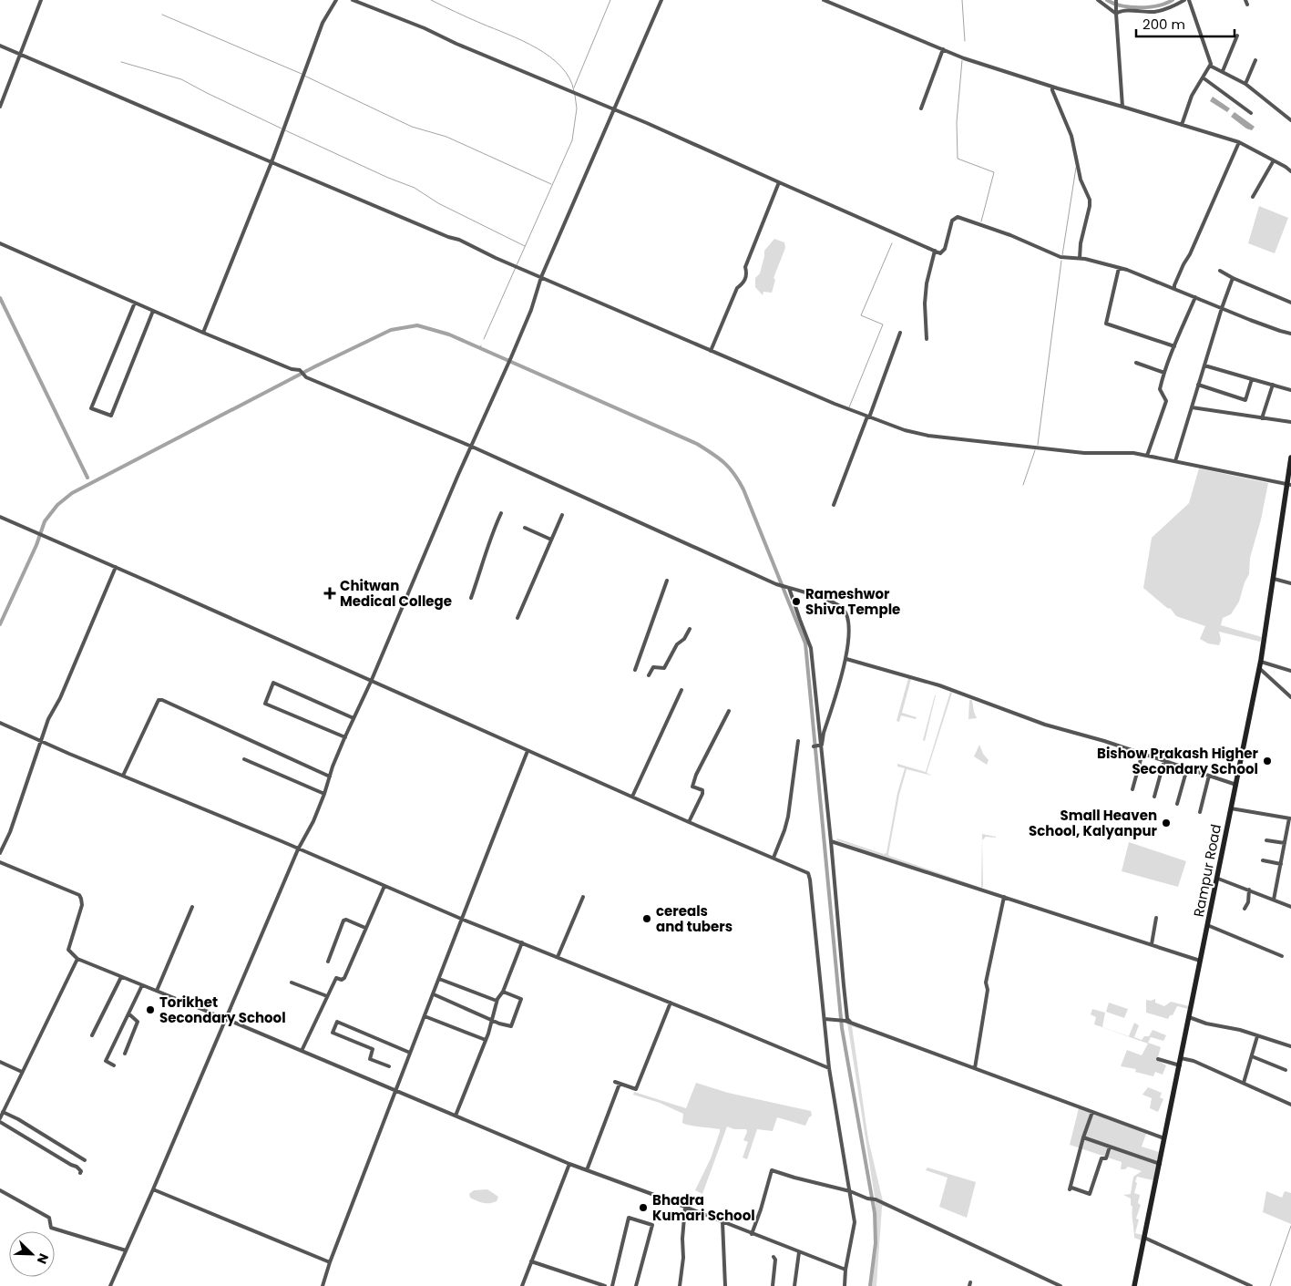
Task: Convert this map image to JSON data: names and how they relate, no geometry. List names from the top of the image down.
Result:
{
  "streets": {
    "main road": ["Rampur Road"]
  },
  "places": {
    "health": ["Chitwan Medical College"],
    "other": [
      "Rameshwor Shiva Temple",
      "Bishow Prakash Higher Secondary School",
      "Small Heaven School, Kalyanpur",
      "cereals and tubers",
      "Torikhet Secondary School",
      "Bhadra Kumari School"
    ]
  },
  "scale_bar": "200 m",
  "north": "bottom right"
}
